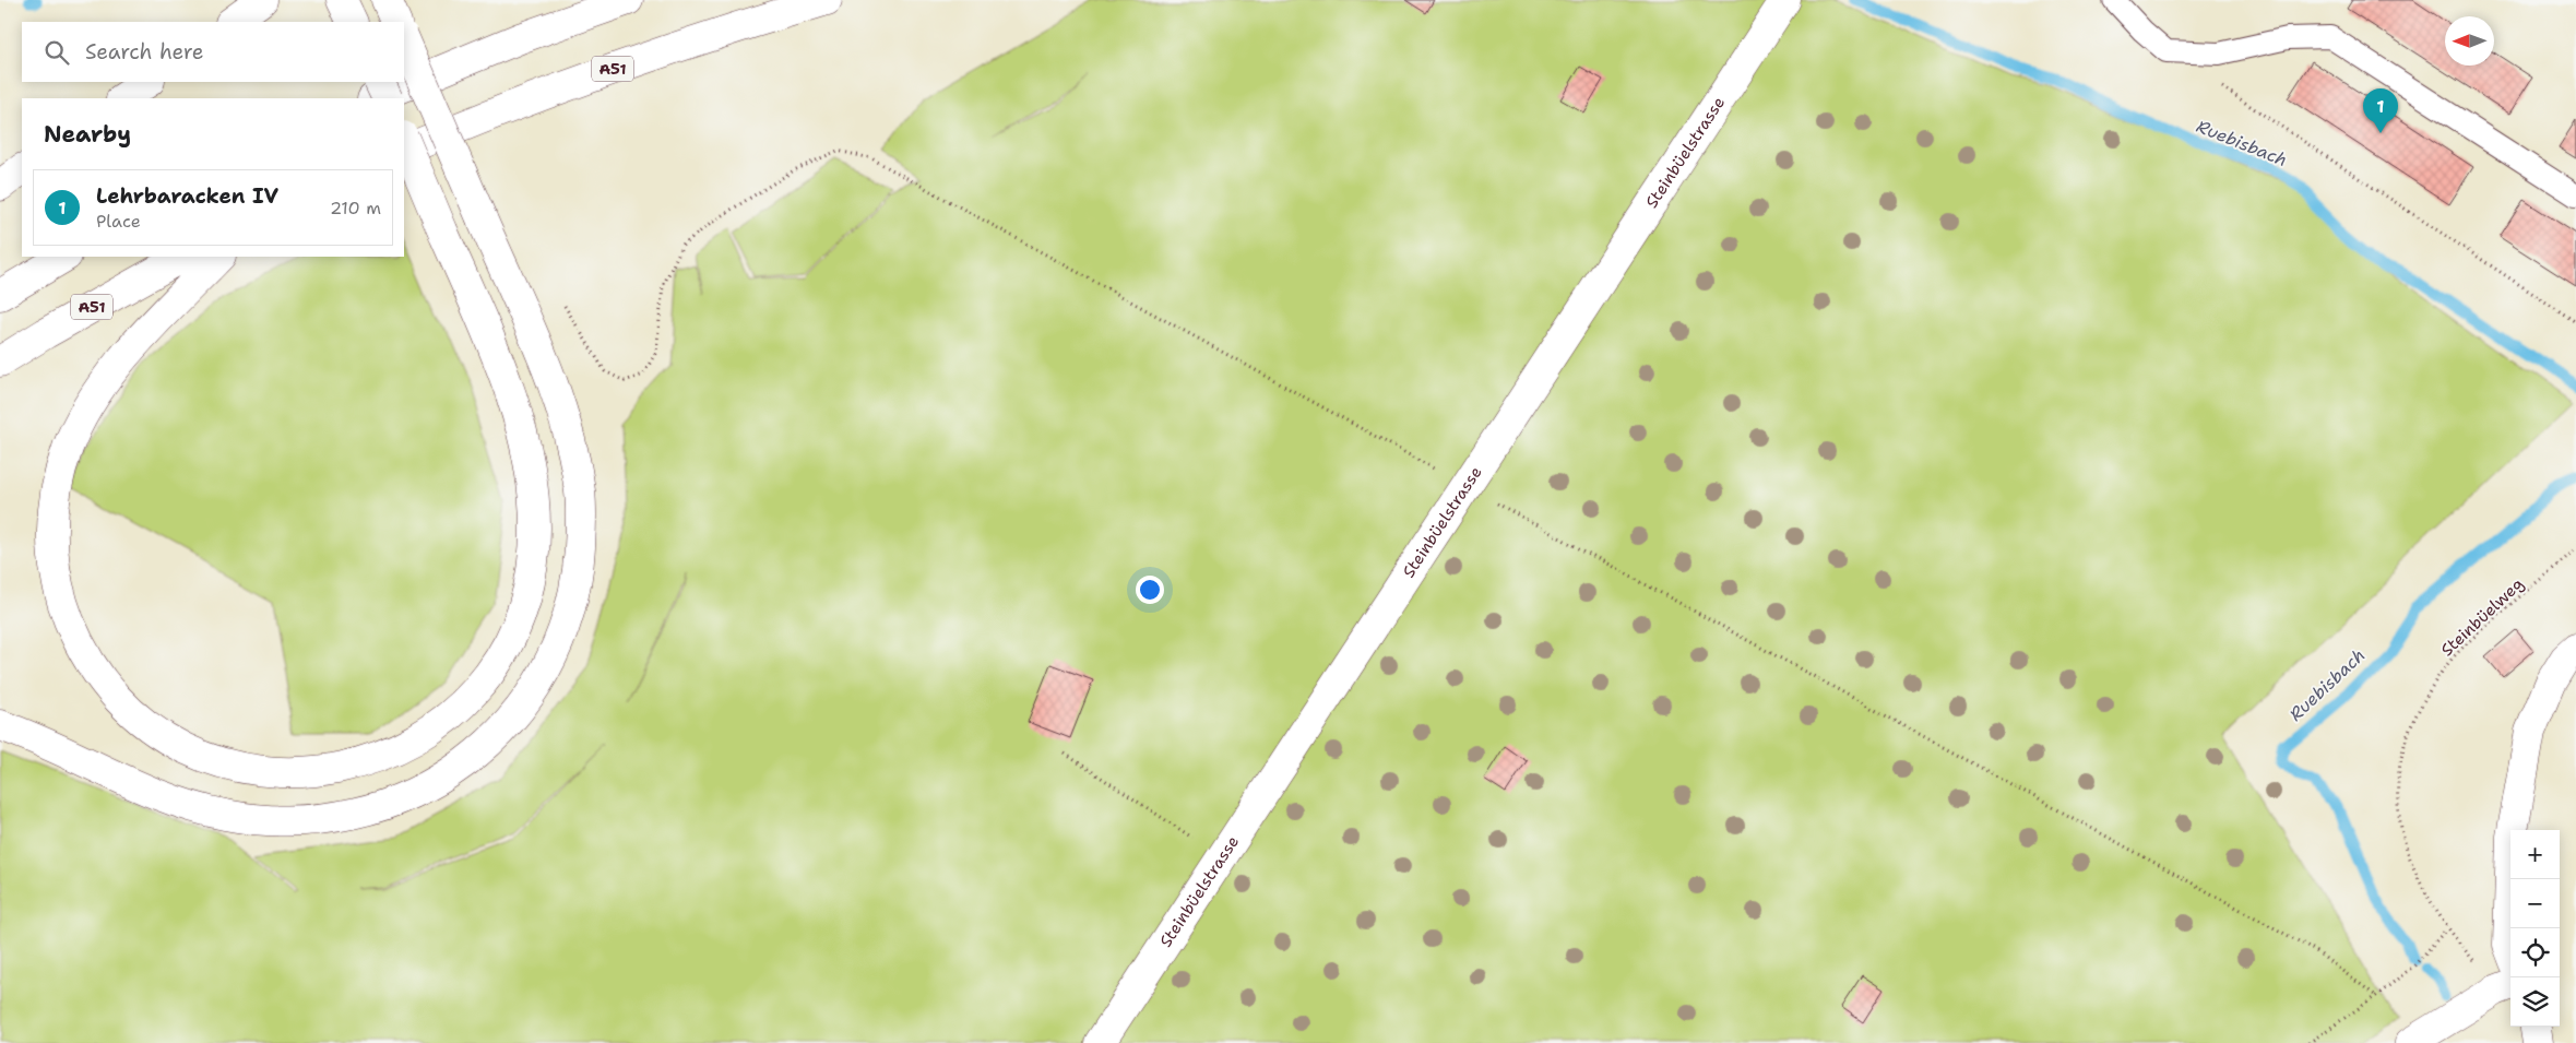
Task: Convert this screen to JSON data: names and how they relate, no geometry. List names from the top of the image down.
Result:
{
  "streets": {
    "main road": ["A51", "Steinbüelstrasse"],
    "path": ["Steinbüelweg"]
  },
  "water": ["Ruebisbach"],
  "north": "left",
  "page": {
    "search": "Search here",
    "pins": "1",
    "heading": "Nearby",
    "list": [
      {
        "mark": "1",
        "name": "Lehrbaracken IV",
        "note": "Place",
        "value": "210 m"
      }
    ],
    "map_buttons": ["+", "−"]
  }
}
